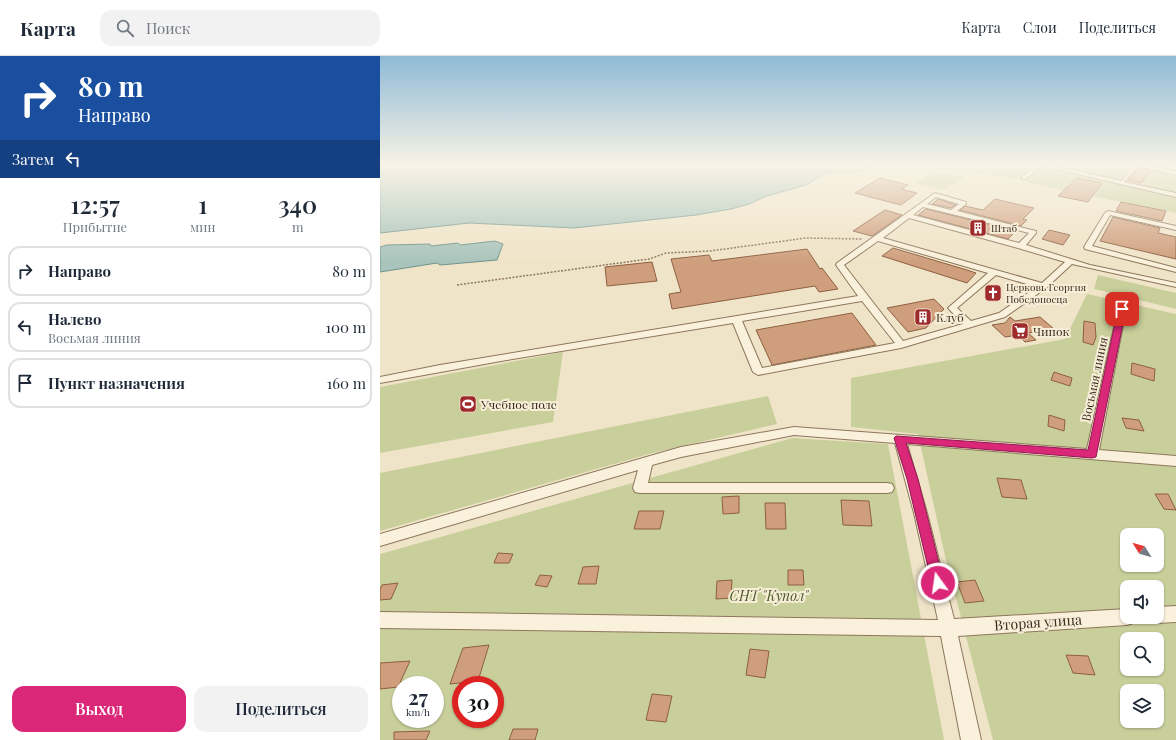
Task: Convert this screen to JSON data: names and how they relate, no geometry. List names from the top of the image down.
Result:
{
  "streets": {
    "street": ["Восьмая линия", "Вторая улица"]
  },
  "parks": ["СНТ \"Купол\""],
  "places": {
    "building": ["Штаб", "Клуб"],
    "church": ["Церковь Георгия Победоносца"],
    "supermarket": ["Чипок"],
    "sports": ["Учебное поле"]
  },
  "north": "top left",
  "page": {
    "header": "Карта",
    "search": "Поиск",
    "nav": ["Карта", "Слои", "Поделиться"],
    "turn": ["80 m", "Направо"],
    "then": "Затем",
    "eta": [
      "12:57",
      "Прибытие",
      "1",
      "мин",
      "340",
      "m"
    ],
    "list": [
      {
        "name": "Направо",
        "value": "80 m"
      },
      {
        "name": "Налево",
        "note": "Восьмая линия",
        "value": "100 m"
      },
      {
        "name": "Пункт назначения",
        "value": "160 m"
      }
    ],
    "speed": "27 km/h",
    "limit": "30",
    "buttons": ["Выход", "Поделиться"]
  }
}
